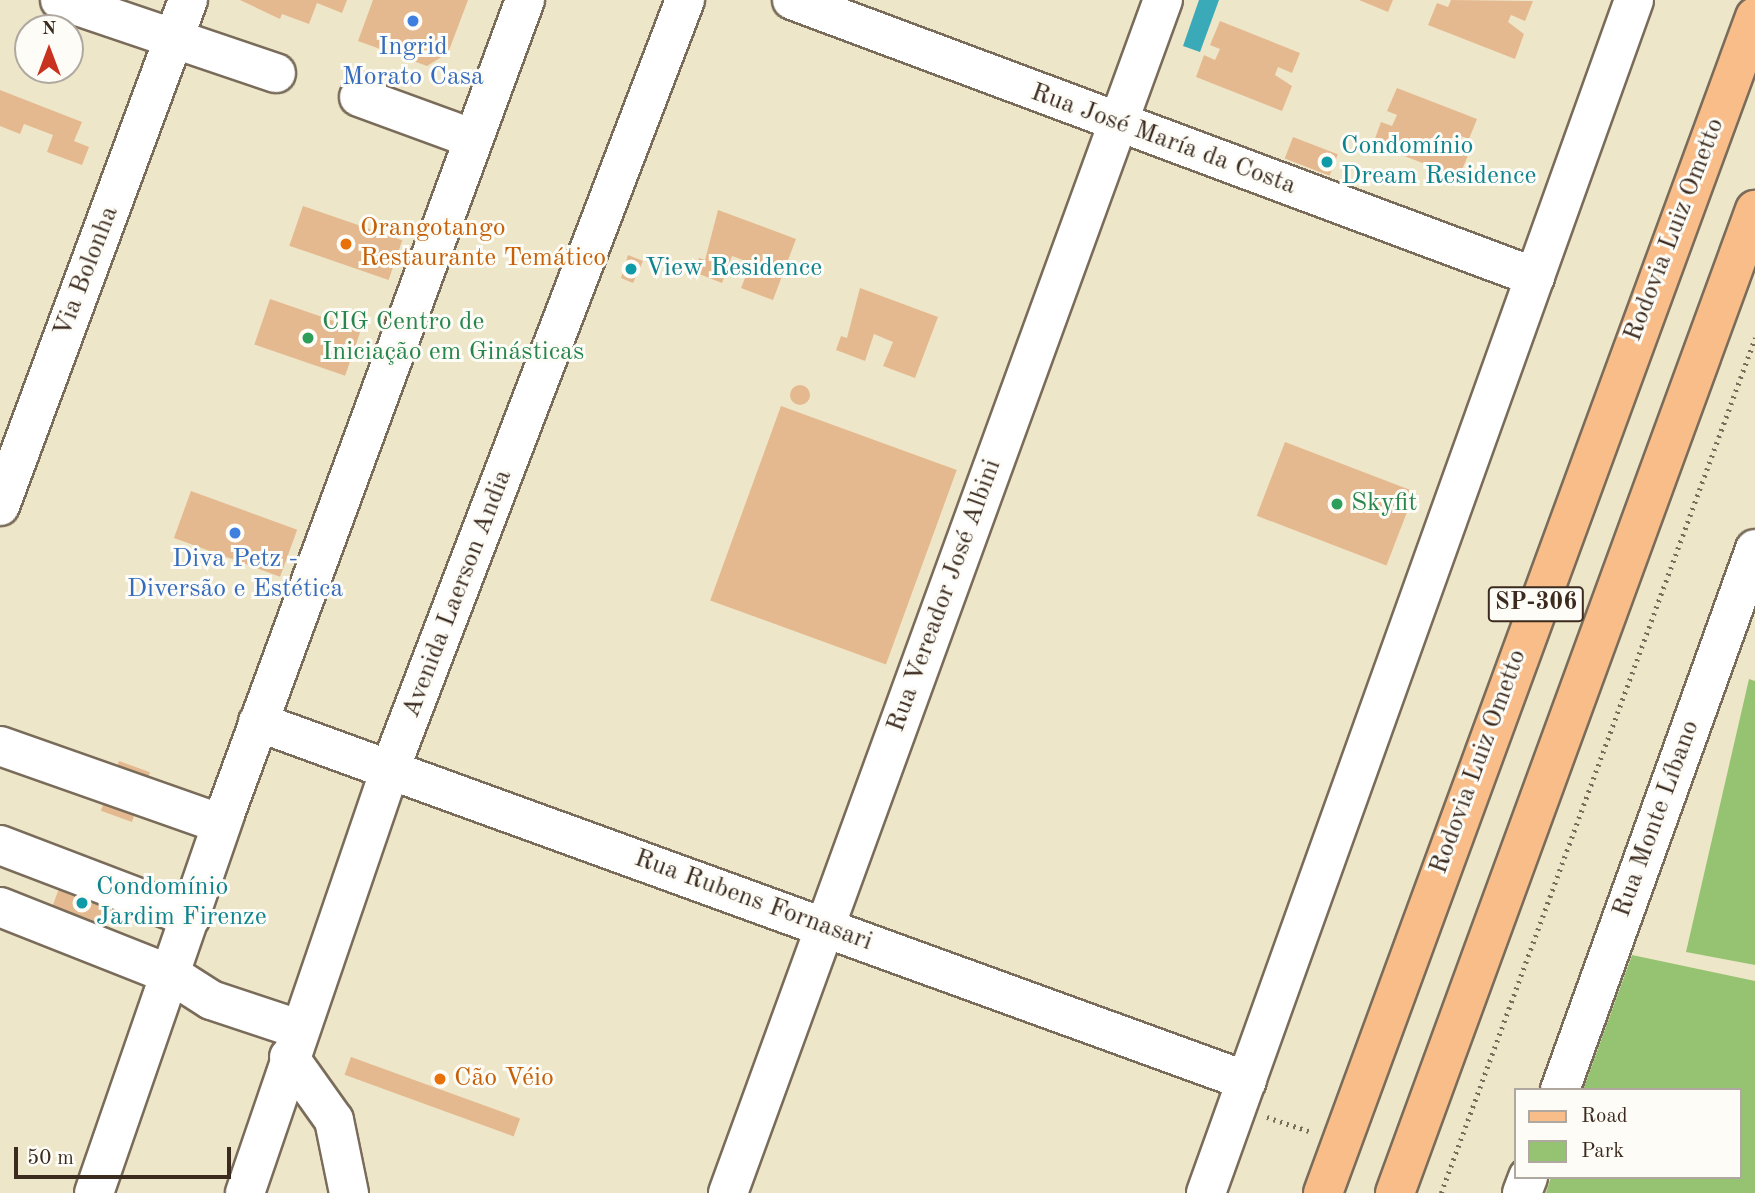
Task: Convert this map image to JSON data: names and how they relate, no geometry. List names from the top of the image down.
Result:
{
  "streets": {
    "main road": ["Rodovia Luiz Ometto", "SP-306"],
    "street": [
      "Rua José María da Costa",
      "Via Bolonha",
      "Avenida Laerson Andia",
      "Rua Vereador José Albini",
      "Rua Monte Líbano",
      "Rua Rubens Fornasari"
    ]
  },
  "crossings": [
    ["Rua José María da Costa", "Rua Vereador José Albini"],
    ["Avenida Laerson Andia", "Rua Rubens Fornasari"],
    ["Rua Vereador José Albini", "Rua Rubens Fornasari"]
  ],
  "places": [
    "Ingrid Morato Casa",
    "Condomínio Dream Residence",
    "Orangotango Restaurante Temático",
    "View Residence",
    "CIG Centro de Iniciação em Ginásticas",
    "Skyfit",
    "Diva Petz - Diversão e Estética",
    "Condomínio Jardim Firenze",
    "Cão Véio"
  ],
  "legend": ["Road", "Park"],
  "scale_bar": "50 m",
  "north": "top"
}
